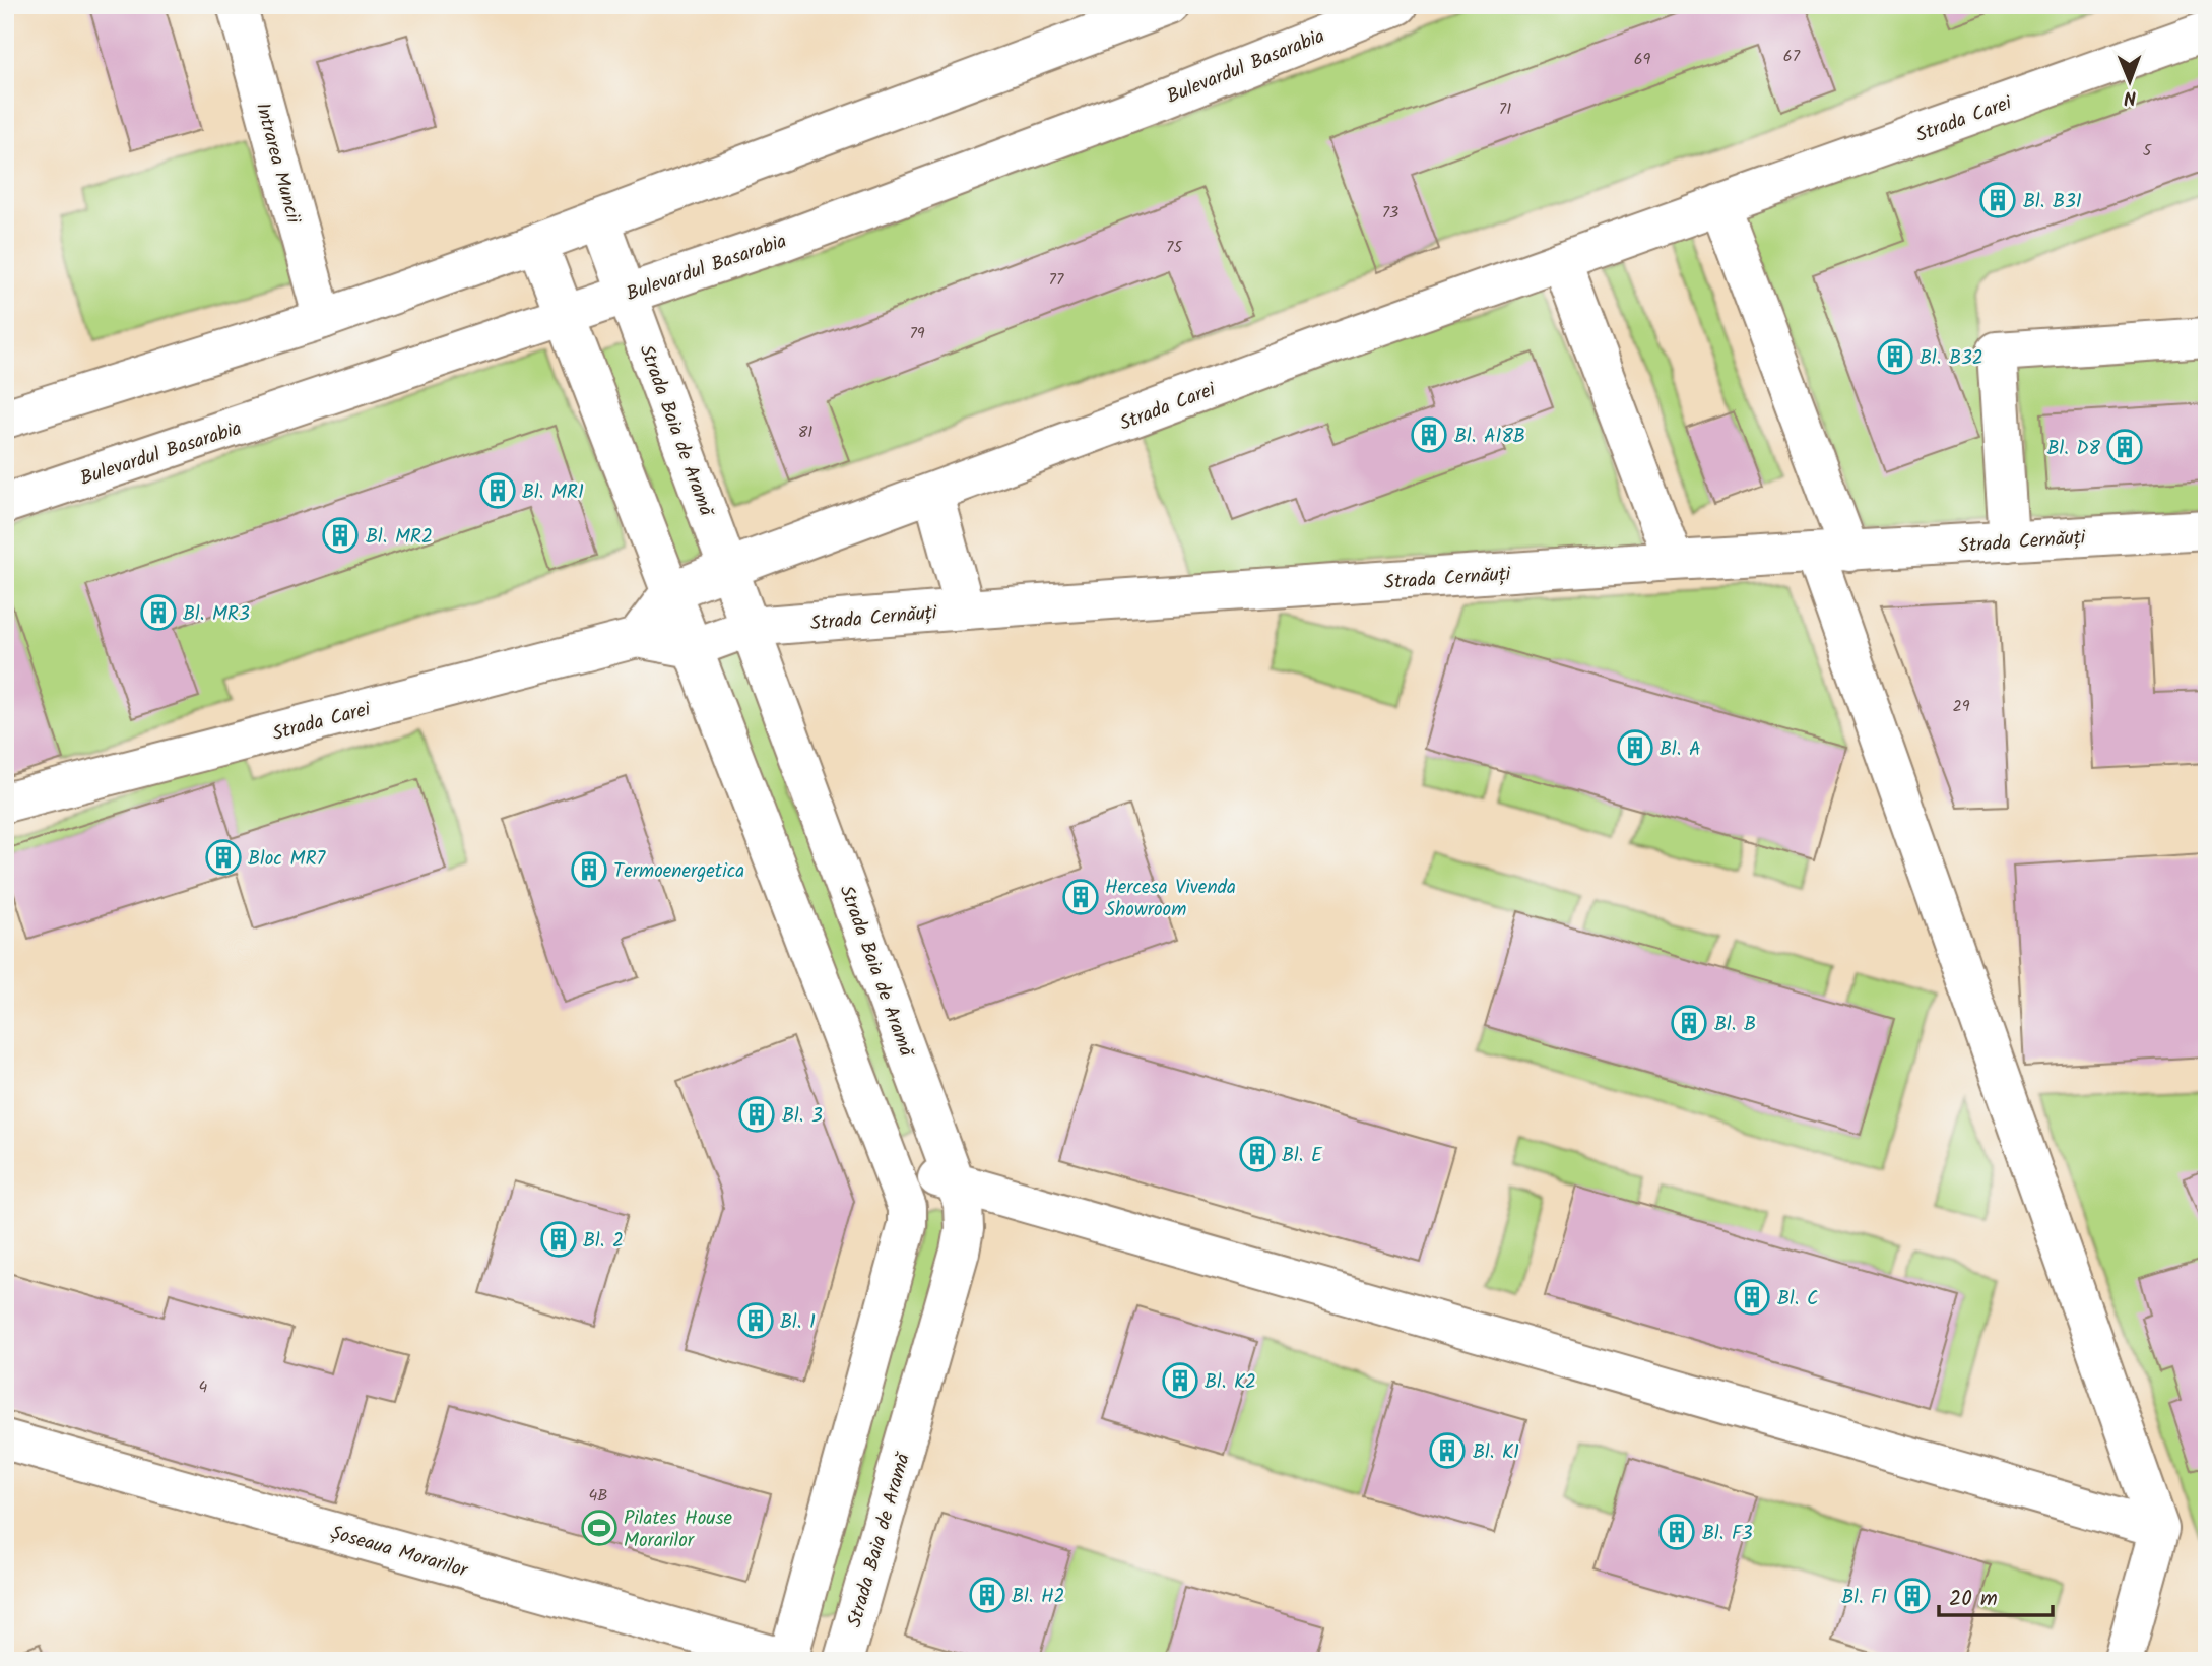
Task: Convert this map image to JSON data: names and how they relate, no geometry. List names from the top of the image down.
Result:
{
  "streets": {
    "street": [
      "Bulevardul Basarabia",
      "Strada Carei",
      "Intrarea Muncii",
      "Strada Baia de Aramă",
      "Strada Cernăuți",
      "Șoseaua Morarilor"
    ]
  },
  "crossings": [
    ["Bulevardul Basarabia", "Strada Baia de Aramă"],
    ["Strada Carei", "Strada Baia de Aramă"],
    ["Strada Carei", "Strada Cernăuți"],
    ["Strada Baia de Aramă", "Strada Cernăuți"]
  ],
  "places": {
    "building": [
      "Bl. B31",
      "Bl. B32",
      "Bl. A18B",
      "Bl. D8",
      "Bl. MR1",
      "Bl. MR2",
      "Bl. MR3",
      "Bl. A",
      "Bloc MR7",
      "Termoenergetica",
      "Hercesa Vivenda Showroom",
      "Bl. B",
      "Bl. 3",
      "Bl. E",
      "Bl. 2",
      "Bl. C",
      "Bl. 1",
      "Bl. K2",
      "Bl. K1",
      "Bl. F3",
      "Bl. H2",
      "Bl. F1"
    ],
    "sports": ["Pilates House Morarilor"]
  },
  "house_numbers": [
    "67",
    "69",
    "71",
    "5",
    "73",
    "75",
    "77",
    "79",
    "81",
    "29",
    "4",
    "4B"
  ],
  "scale_bar": "20 m",
  "north": "bottom"
}
